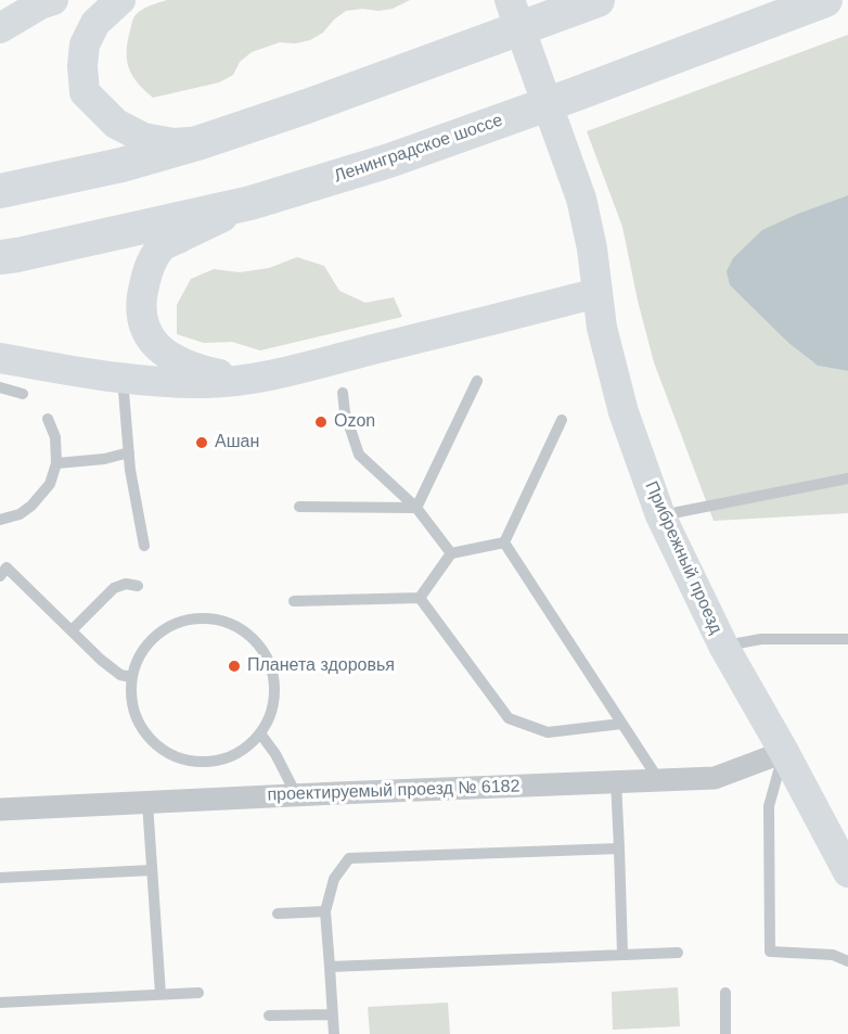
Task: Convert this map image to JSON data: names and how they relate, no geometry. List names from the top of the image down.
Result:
{
  "streets": {
    "main road": ["Ленинградское шоссе"],
    "street": ["Прибрежный проезд", "проектируемый проезд № 6182"]
  },
  "crossings": [
    ["Прибрежный проезд", "проектируемый проезд № 6182"]
  ],
  "places": ["Ozon", "Ашан", "Планета здоровья"]
}
